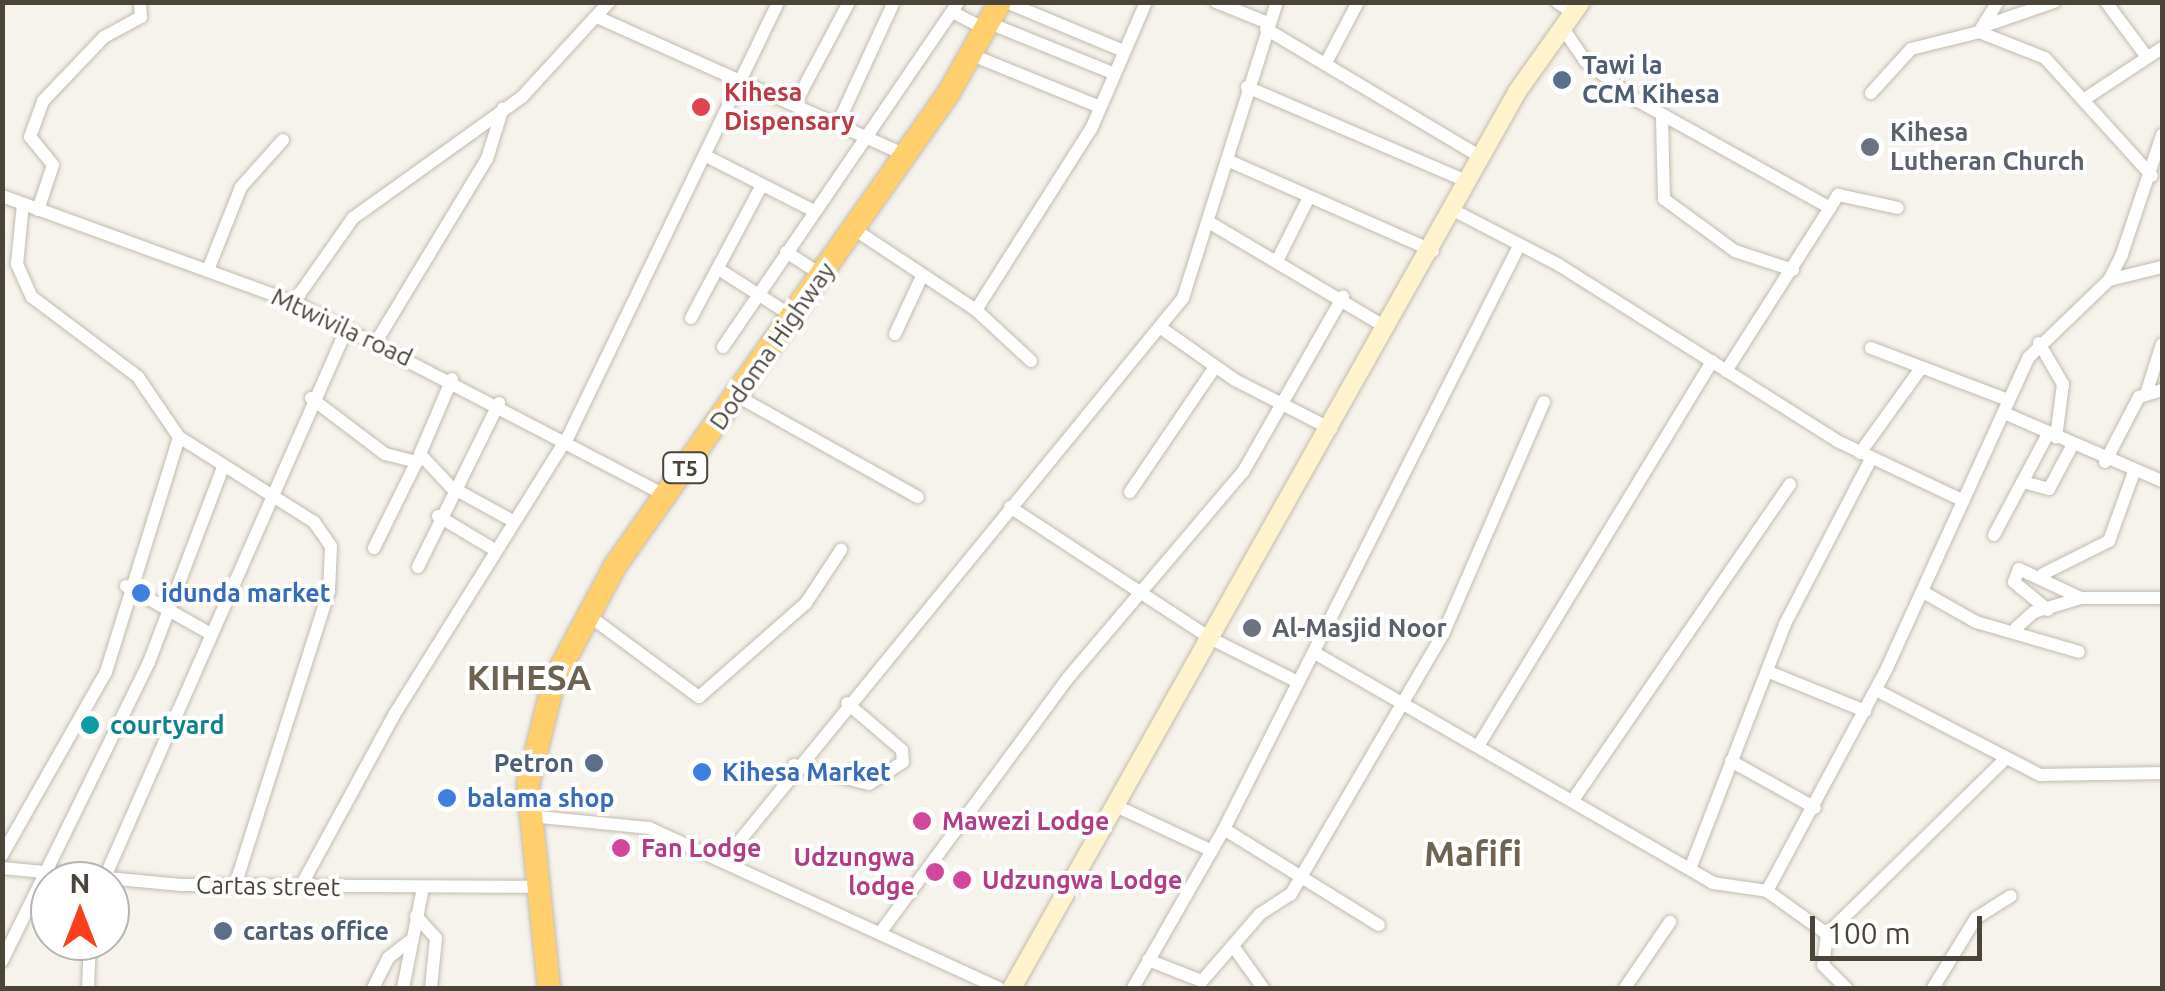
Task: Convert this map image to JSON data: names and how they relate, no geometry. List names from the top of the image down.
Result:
{
  "streets": {
    "highway": ["Dodoma Highway", "T5"],
    "street": ["Mtwivila road", "Cartas street"]
  },
  "crossings": [
    ["Mtwivila road", "Dodoma Highway"],
    ["Dodoma Highway", "Cartas street"]
  ],
  "districts": ["KIHESA", "Mafifi"],
  "places": [
    "Tawi la CCM Kihesa",
    "Kihesa Dispensary",
    "Kihesa Lutheran Church",
    "idunda market",
    "Al-Masjid Noor",
    "courtyard",
    "Petron",
    "Kihesa Market",
    "balama shop",
    "Mawezi Lodge",
    "Fan Lodge",
    "Udzungwa lodge",
    "Udzungwa Lodge",
    "cartas office"
  ],
  "scale_bar": "100 m",
  "north": "top"
}
